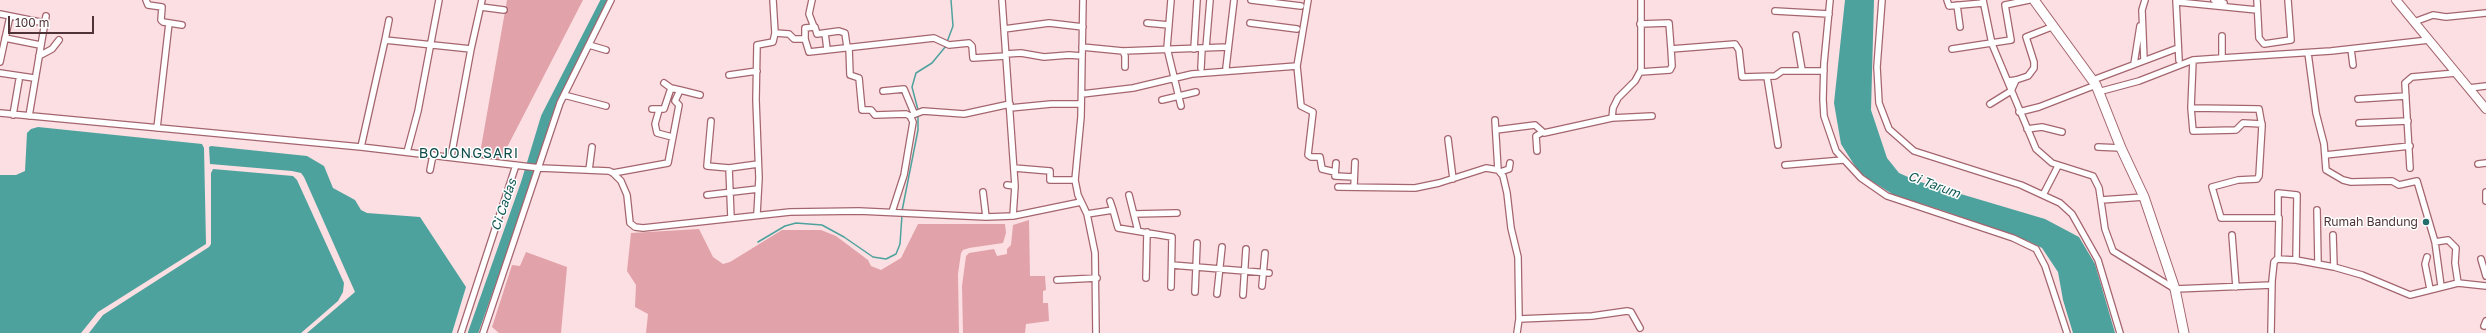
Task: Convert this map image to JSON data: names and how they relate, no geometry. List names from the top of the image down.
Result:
{
  "districts": ["BOJONGSARI"],
  "water": ["Ci Tarum", "Ci Cadas"],
  "places": ["Rumah Bandung"],
  "scale_bar": "100 m"
}
